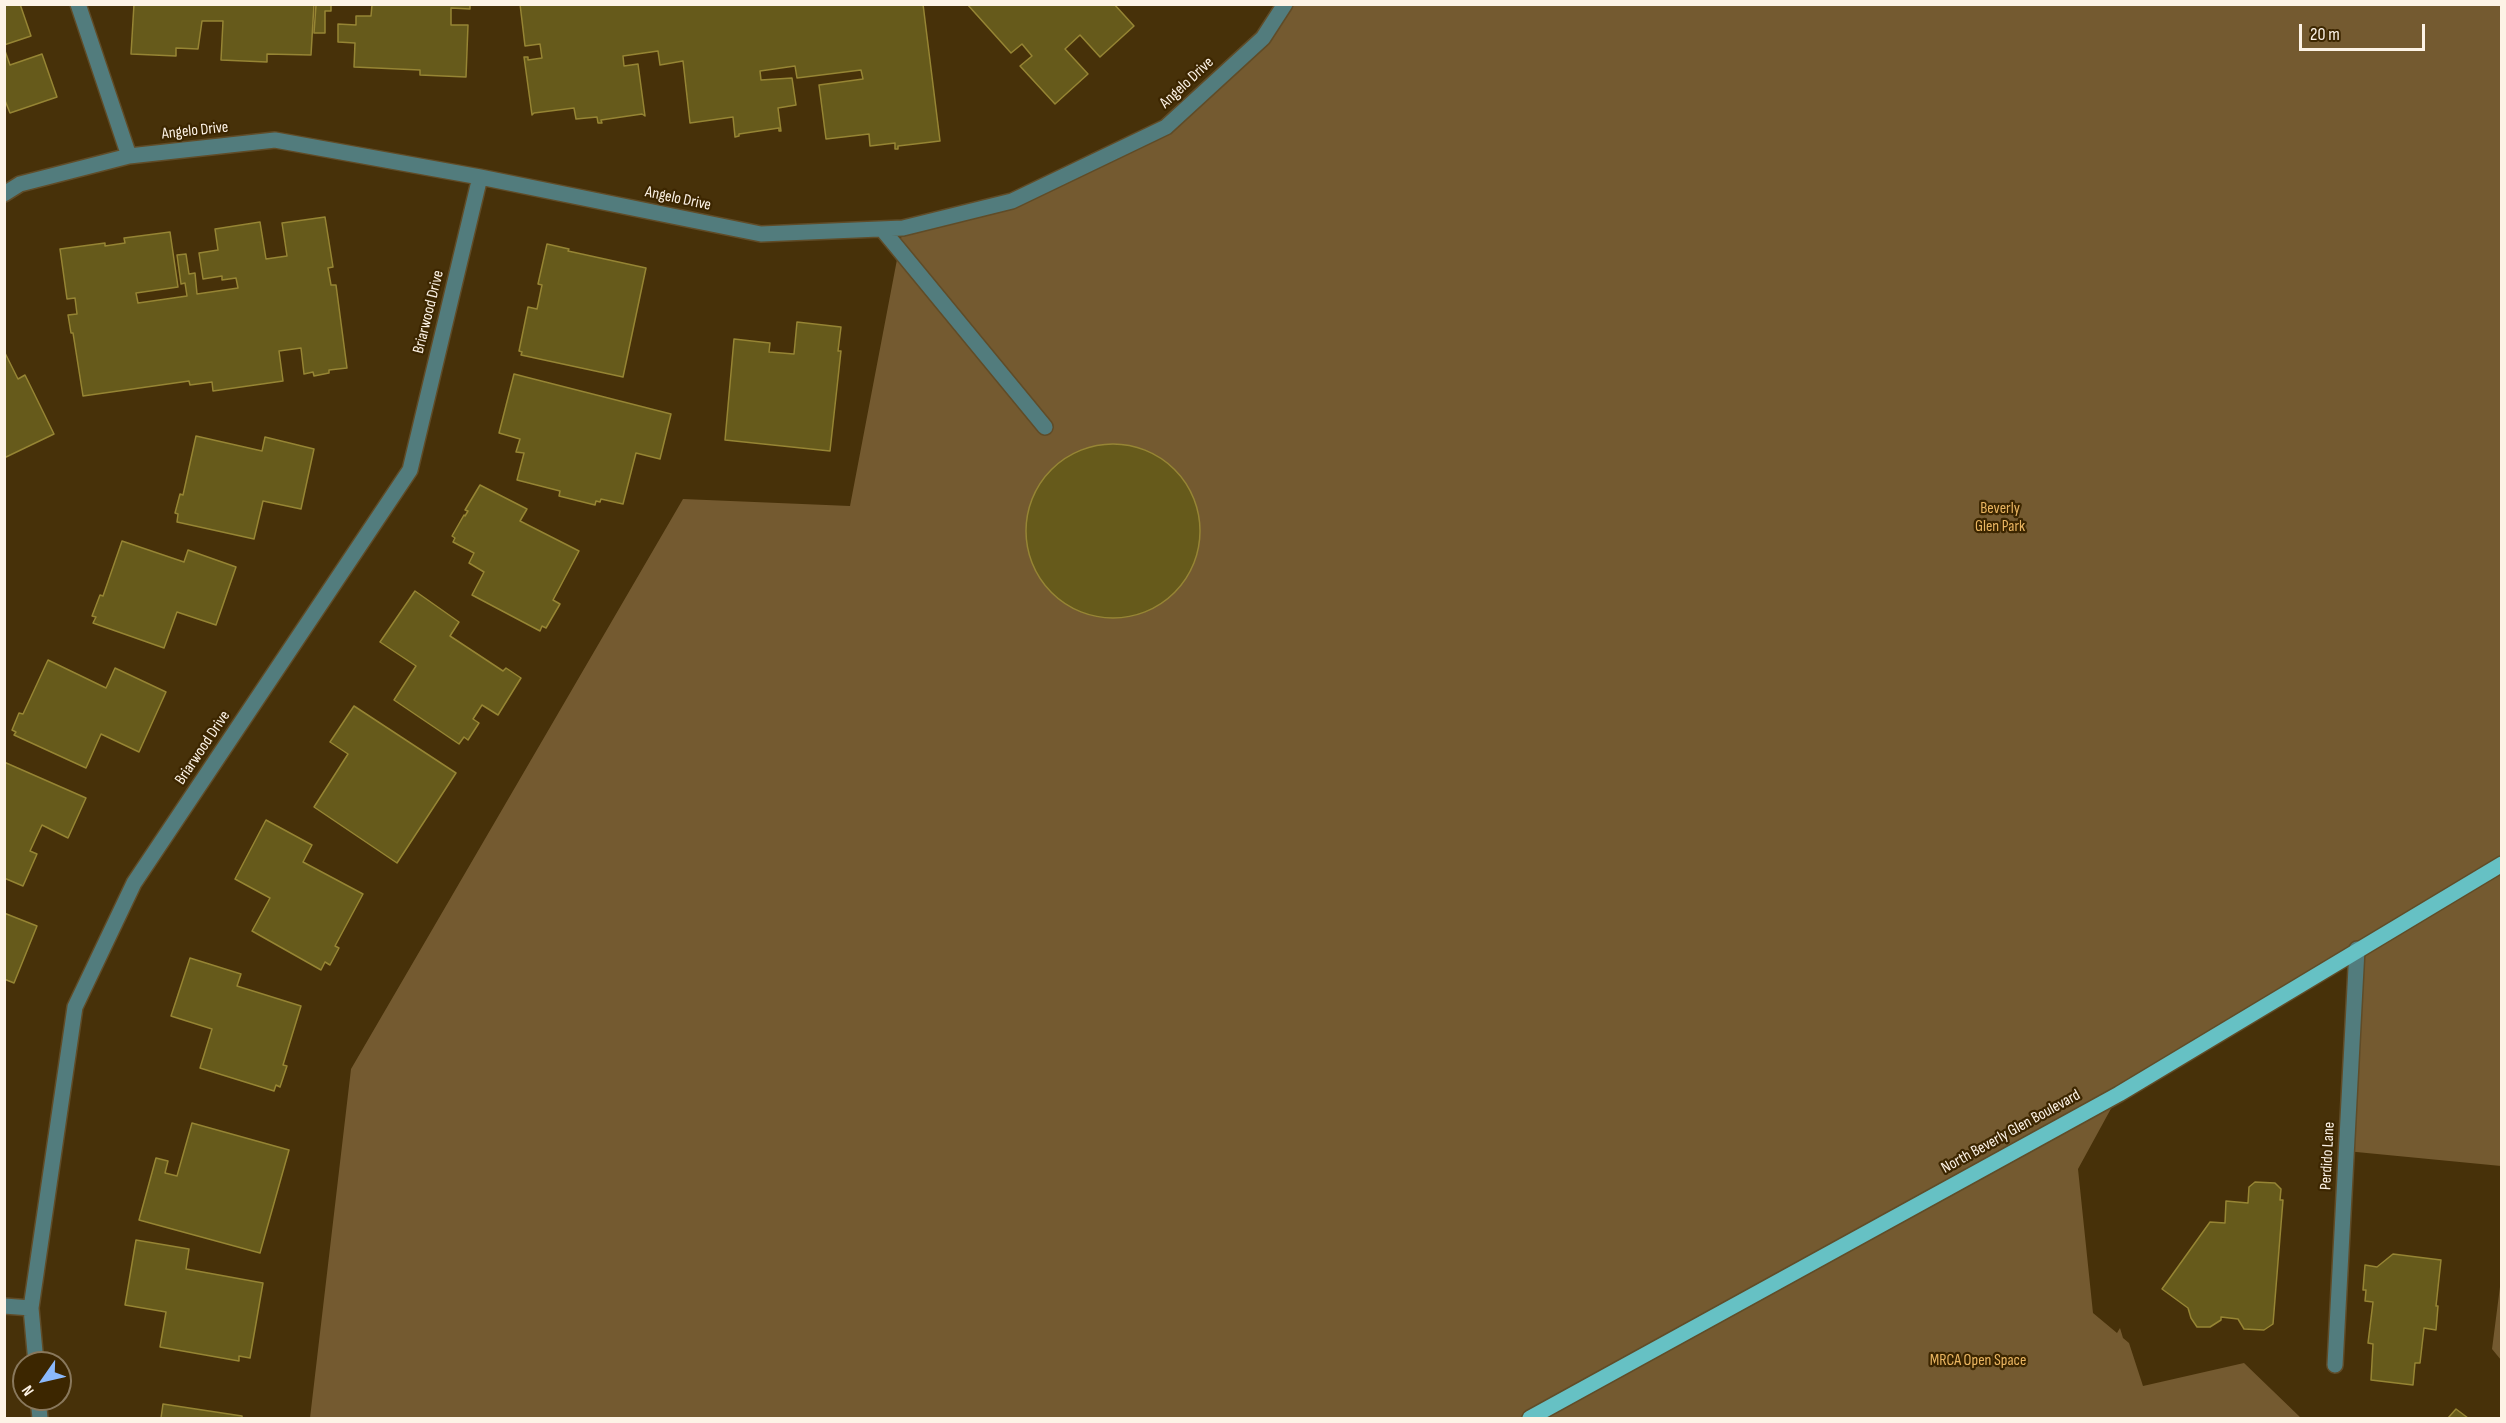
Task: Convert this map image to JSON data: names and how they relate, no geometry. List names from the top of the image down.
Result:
{
  "streets": {
    "main road": ["North Beverly Glen Boulevard"],
    "street": ["Angelo Drive", "Briarwood Drive", "Perdido Lane"]
  },
  "crossings": [
    ["Angelo Drive", "Briarwood Drive"],
    ["North Beverly Glen Boulevard", "Perdido Lane"]
  ],
  "parks": ["Beverly Glen Park", "MRCA Open Space"],
  "scale_bar": "20 m",
  "north": "bottom left"
}
